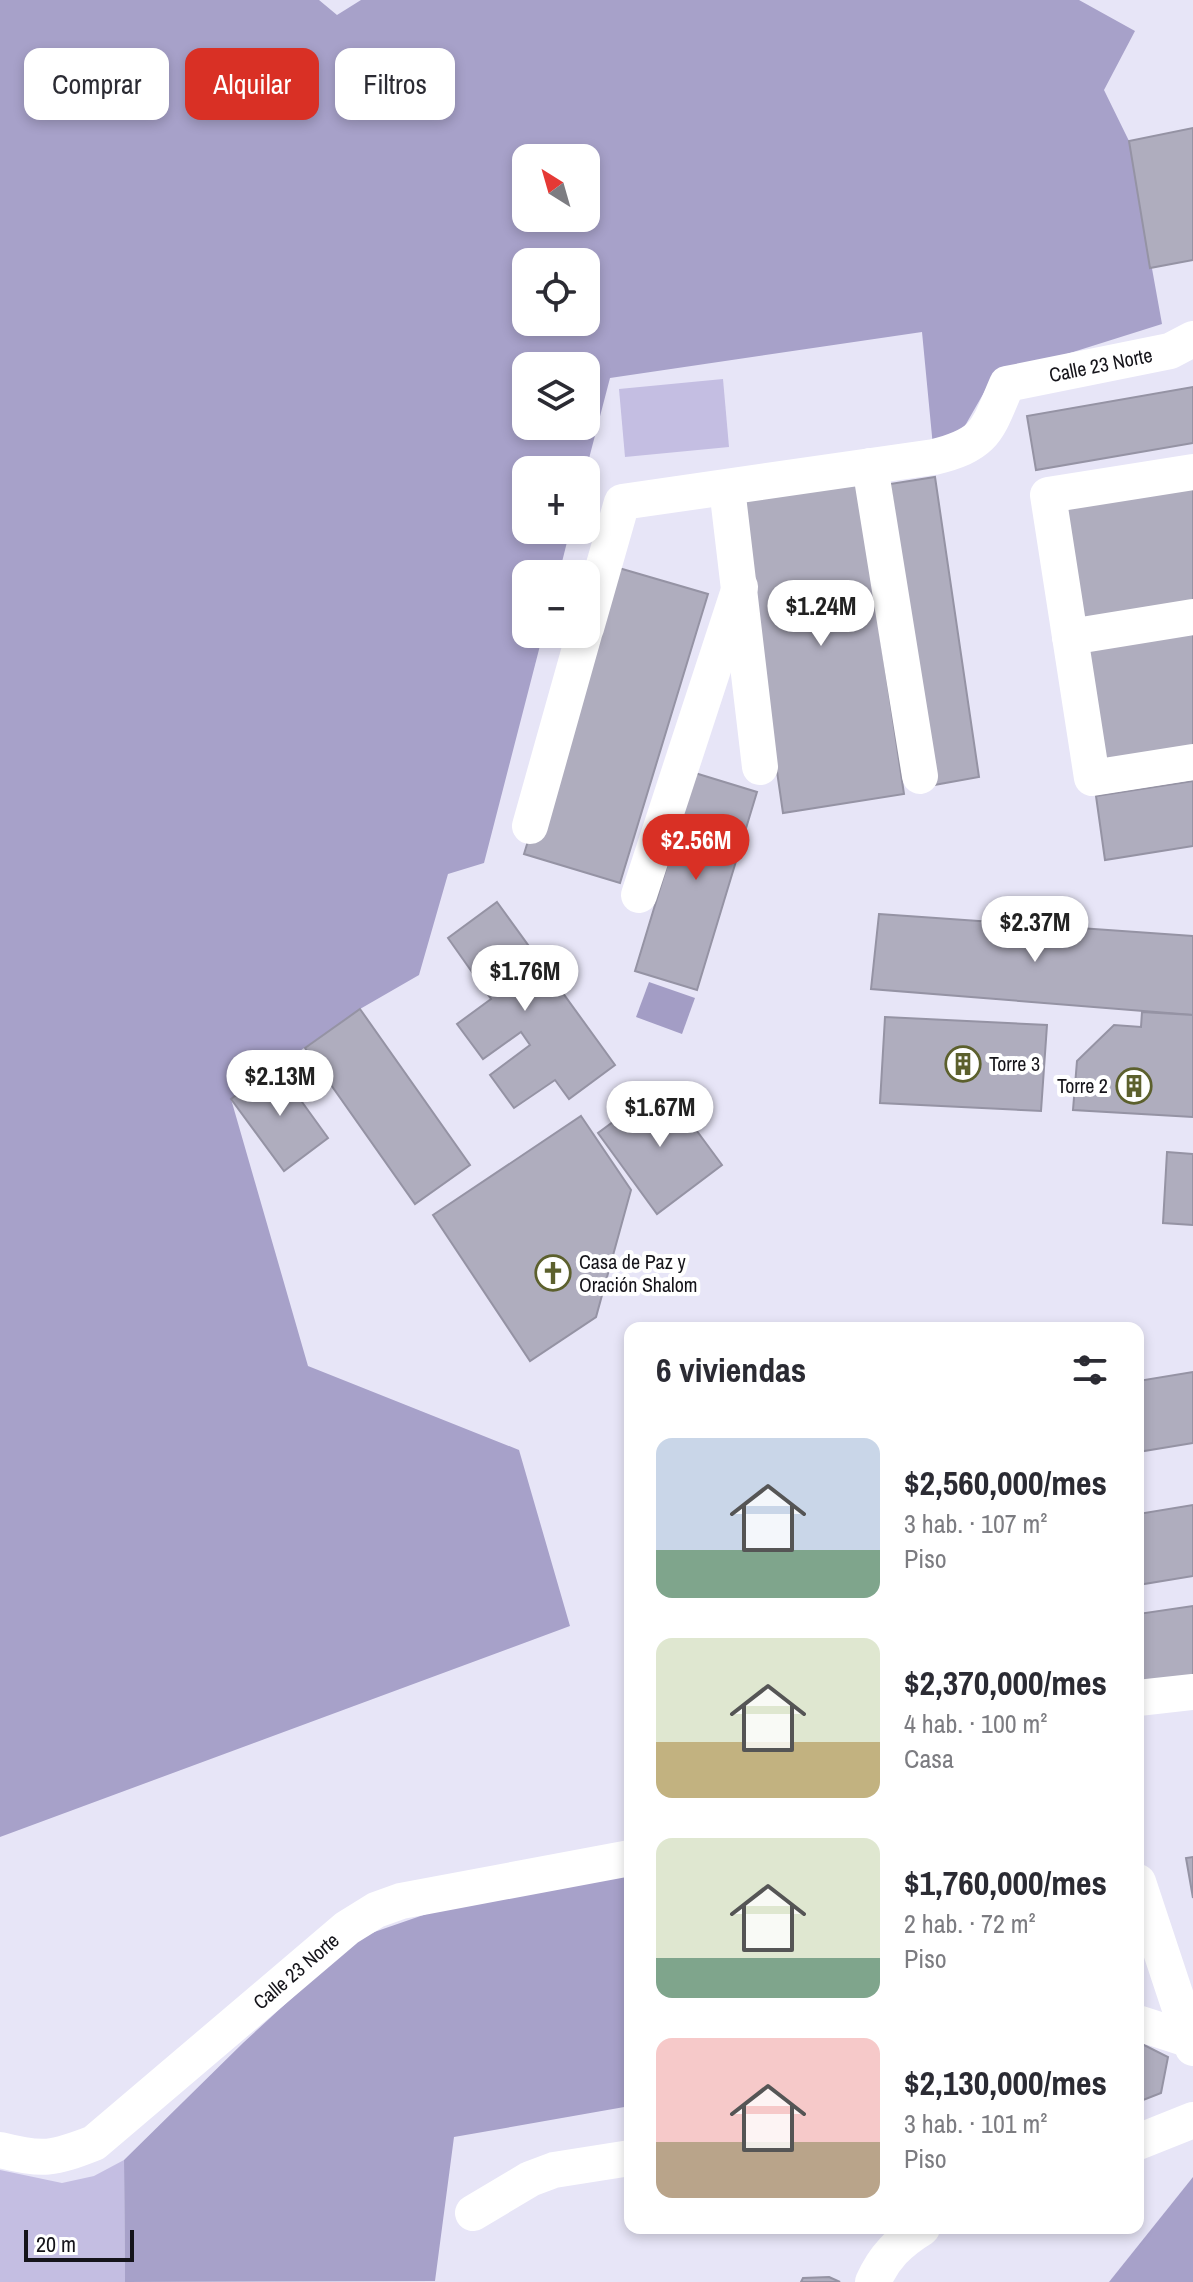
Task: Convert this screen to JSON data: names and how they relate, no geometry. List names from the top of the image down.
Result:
{
  "streets": {
    "street": ["Calle 23 Norte"]
  },
  "places": {
    "building": ["Torre 3", "Torre 2"],
    "church": ["Casa de Paz y Oración Shalom"]
  },
  "scale_bar": "20 m",
  "north": "top left",
  "page": {
    "chip": ["Comprar", "Alquilar", "Filtros"],
    "map_buttons": ["+", "−"],
    "price": [
      "$1.24M",
      "$2.56M",
      "$2.37M",
      "$1.76M",
      "$2.13M",
      "$1.67M"
    ],
    "heading": "6 viviendas",
    "list": [
      {
        "name": "$2,560,000/mes",
        "note": "3 hab. · 107 m² · Piso"
      },
      {
        "name": "$2,370,000/mes",
        "note": "4 hab. · 100 m² · Casa"
      },
      {
        "name": "$1,760,000/mes",
        "note": "2 hab. · 72 m² · Piso"
      },
      {
        "name": "$2,130,000/mes",
        "note": "3 hab. · 101 m² · Piso"
      }
    ],
    "scale": "20 m"
  }
}
